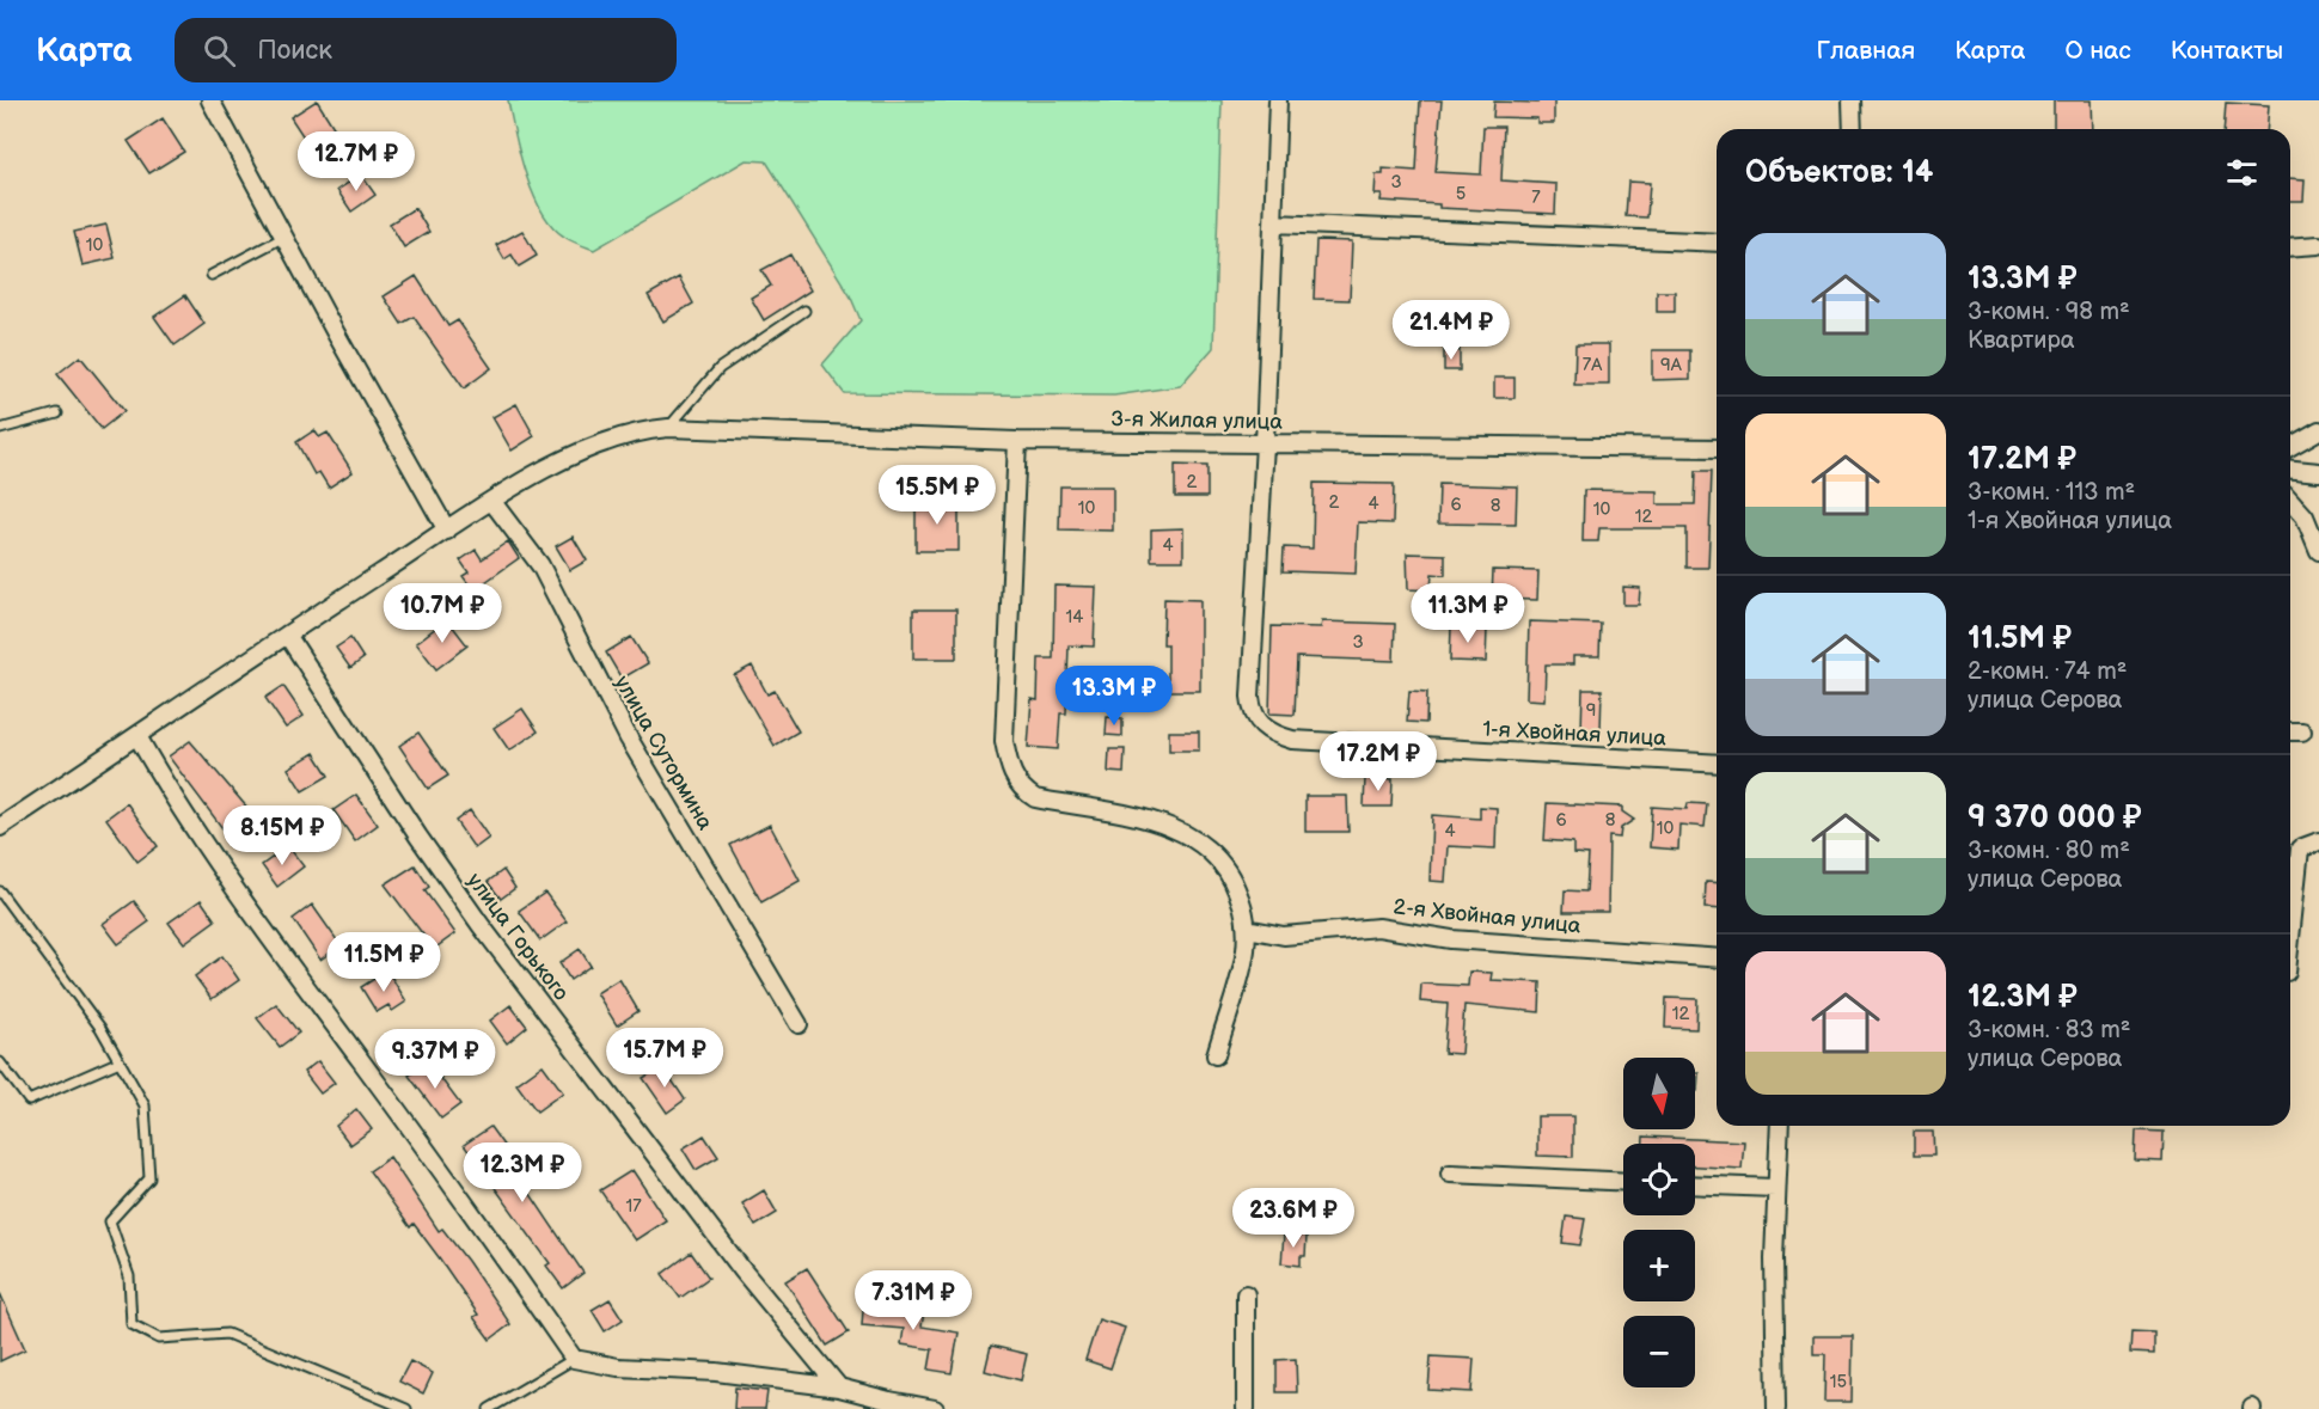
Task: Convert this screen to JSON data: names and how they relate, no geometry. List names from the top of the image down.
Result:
{
  "streets": {
    "street": [
      "3-я Жилая улица",
      "1-я Хвойная улица",
      "улица Сутормина",
      "2-я Хвойная улица",
      "улица Горького"
    ]
  },
  "crossings": [
    ["3-я Жилая улица", "1-я Хвойная улица"]
  ],
  "house_numbers": [
    "3",
    "5",
    "7",
    "10",
    "7А",
    "9А",
    "2",
    "2",
    "4",
    "6",
    "8",
    "10",
    "10",
    "12",
    "4",
    "14",
    "3",
    "9",
    "6",
    "8",
    "10",
    "4",
    "12",
    "17",
    "15"
  ],
  "north": "bottom",
  "page": {
    "header": "Карта",
    "search": "Поиск",
    "nav": [
      "Главная",
      "Карта",
      "О нас",
      "Контакты"
    ],
    "heading": "Объектов: 14",
    "price": [
      "12.7M ₽",
      "21.4M ₽",
      "15.5M ₽",
      "10.7M ₽",
      "11.3M ₽",
      "13.3M ₽",
      "17.2M ₽",
      "8.15M ₽",
      "11.5M ₽",
      "15.7M ₽",
      "9.37M ₽",
      "12.3M ₽",
      "23.6M ₽",
      "7.31M ₽"
    ],
    "list": [
      {
        "name": "13.3M ₽",
        "note": "3-комн. · 98 m² · Квартира"
      },
      {
        "name": "17.2M ₽",
        "note": "3-комн. · 113 m² · 1-я Хвойная улица"
      },
      {
        "name": "11.5M ₽",
        "note": "2-комн. · 74 m² · улица Серова"
      },
      {
        "name": "9 370 000 ₽",
        "note": "3-комн. · 80 m² · улица Серова"
      },
      {
        "name": "12.3M ₽",
        "note": "3-комн. · 83 m² · улица Серова"
      }
    ],
    "map_buttons": ["+", "−"]
  }
}
